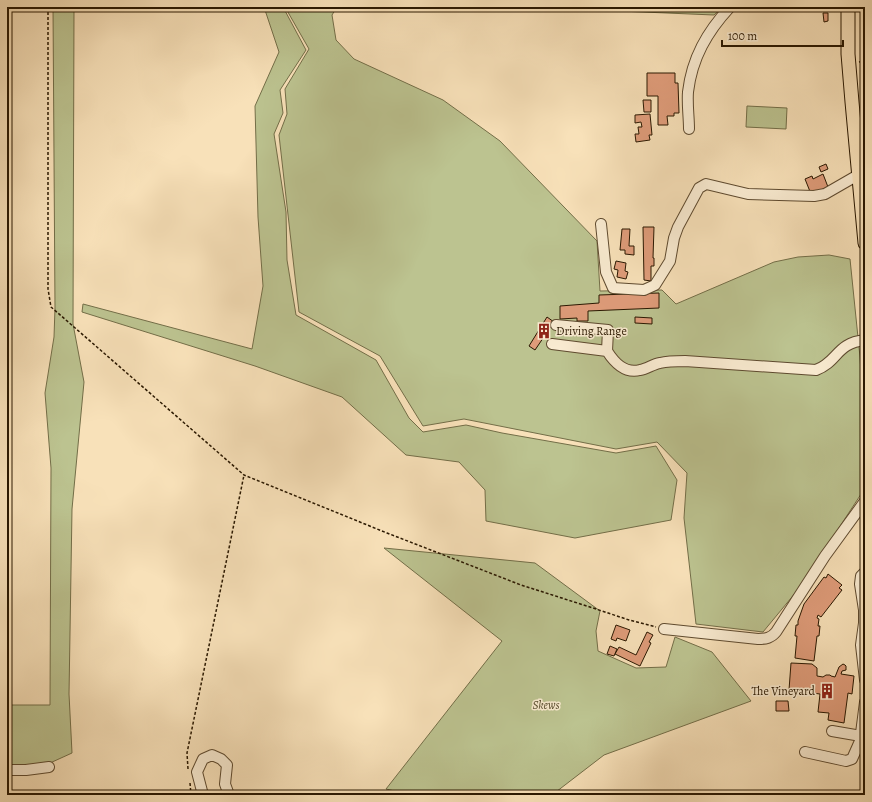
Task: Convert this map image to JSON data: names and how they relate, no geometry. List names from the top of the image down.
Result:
{
  "parks": ["Skews"],
  "places": {
    "building": ["Driving Range", "The Vineyard"]
  },
  "scale_bar": "100 m"
}
